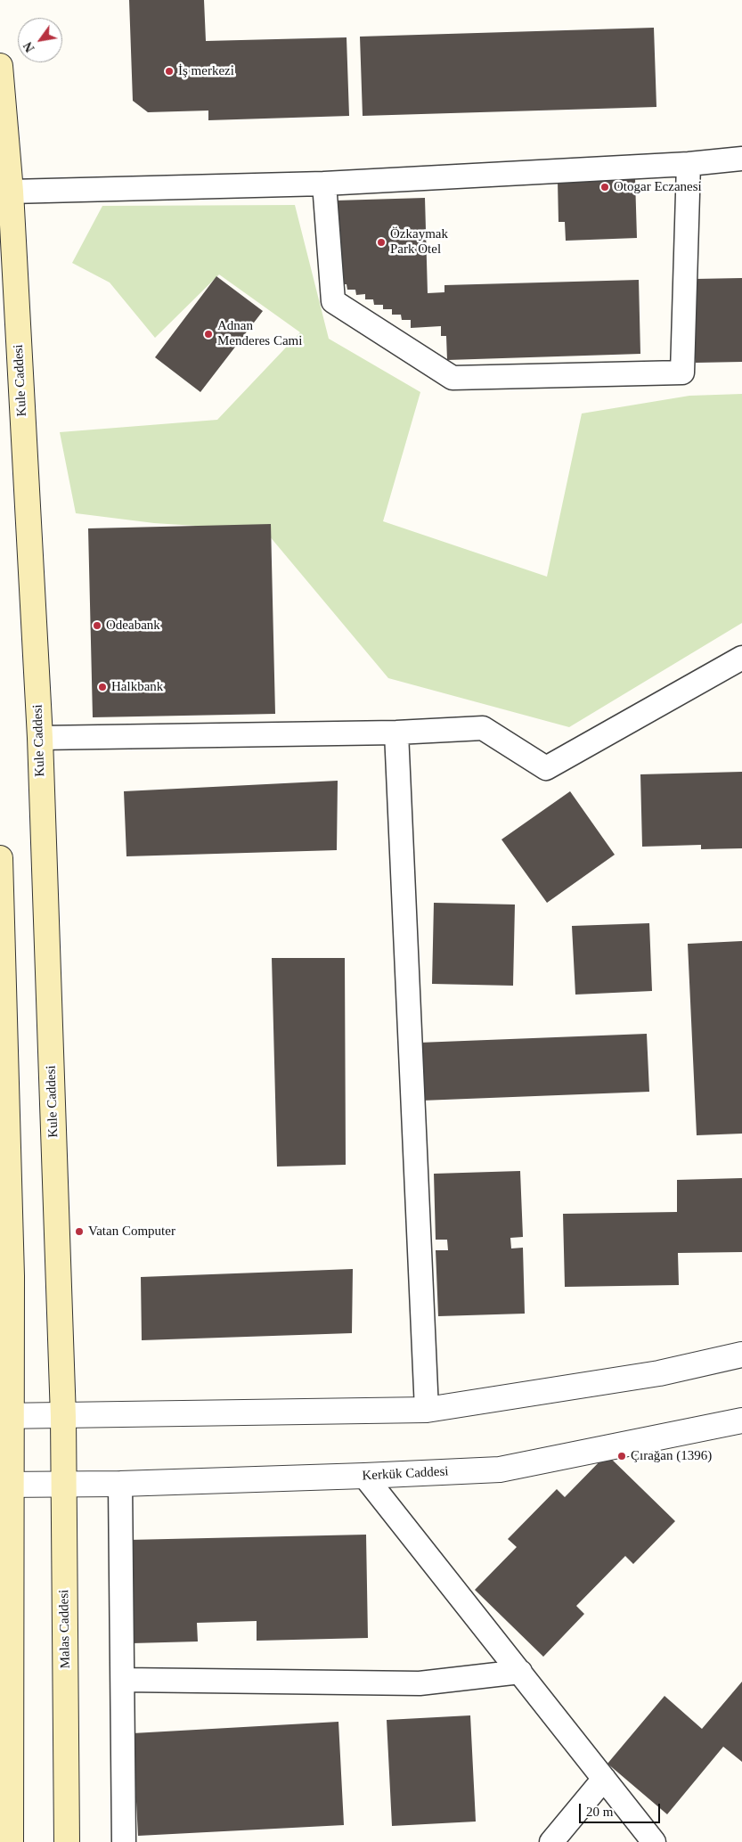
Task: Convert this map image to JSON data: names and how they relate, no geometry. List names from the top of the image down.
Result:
{
  "streets": {
    "main road": ["Kule Caddesi", "Malas Caddesi"],
    "street": ["Kerkük Caddesi"]
  },
  "crossings": [
    ["Kule Caddesi", "Malas Caddesi"],
    ["Kerkük Caddesi", "Malas Caddesi"]
  ],
  "places": [
    "İş merkezi",
    "Otogar Eczanesi",
    "Özkaymak Park Otel",
    "Adnan Menderes Cami",
    "Odeabank",
    "Halkbank",
    "Vatan Computer",
    "Çırağan (1396)"
  ],
  "scale_bar": "20 m",
  "north": "bottom left"
}
